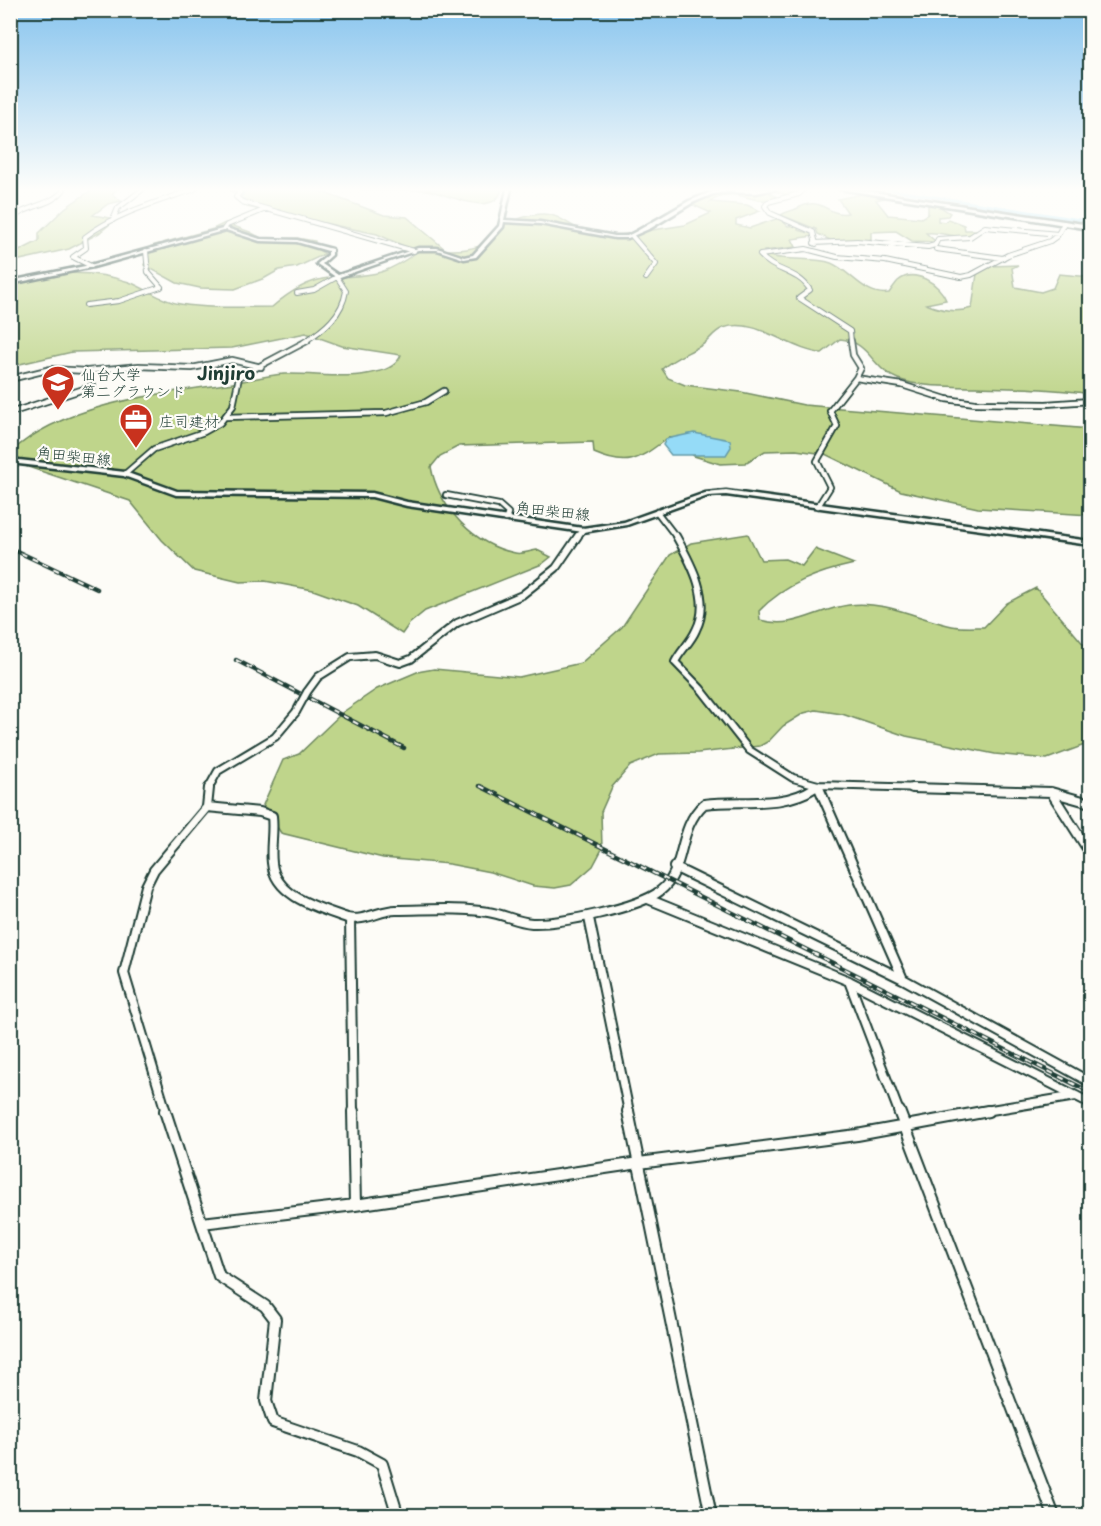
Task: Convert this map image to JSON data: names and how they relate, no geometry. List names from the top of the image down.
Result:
{
  "streets": {
    "main road": ["角田柴田線"]
  },
  "districts": ["Jinjiro"],
  "places": {
    "school or university": ["仙台大学 第二グラウンド"],
    "office": ["庄司建材"]
  }
}
